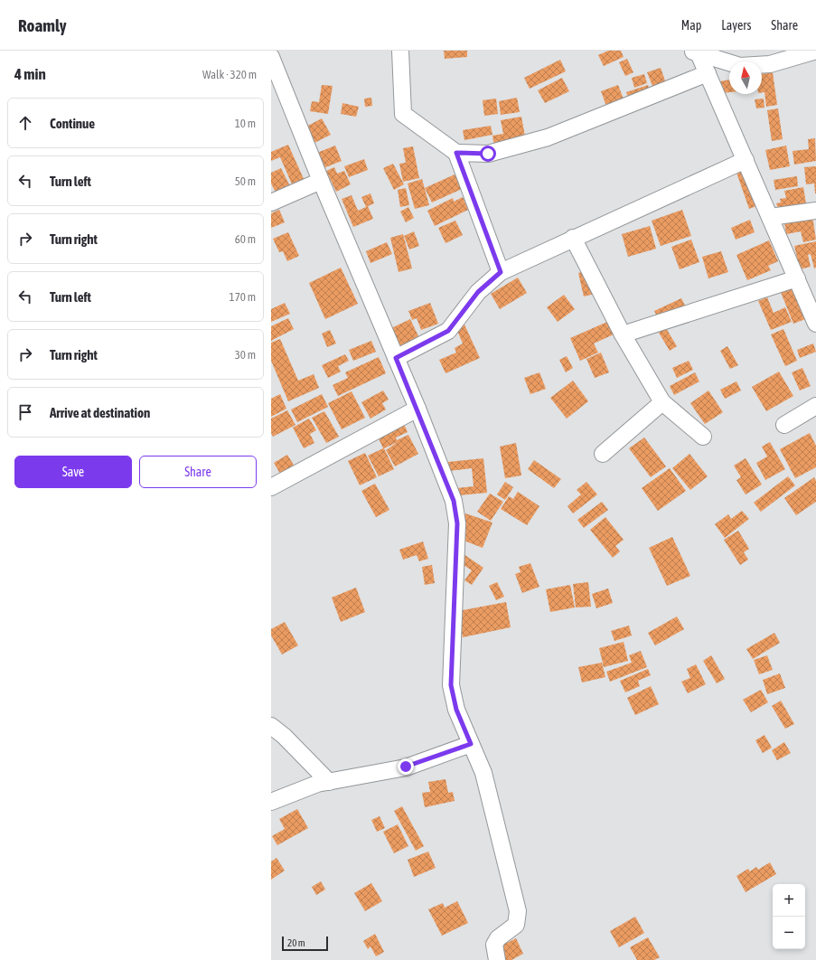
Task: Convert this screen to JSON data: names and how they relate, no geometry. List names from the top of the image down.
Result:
{
  "scale_bar": "20 m",
  "north": "top",
  "page": {
    "header": "Roamly",
    "nav": ["Map", "Layers", "Share"],
    "heading": ["4 min", "Walk · 320 m"],
    "list": [
      ["Continue", "10 m"],
      ["Turn left", "50 m"],
      ["Turn right", "60 m"],
      ["Turn left", "170 m"],
      ["Turn right", "30 m"],
      "Arrive at destination"
    ],
    "buttons": ["Save", "Share"],
    "map_buttons": ["+", "−"],
    "scale": "20 m"
  }
}
